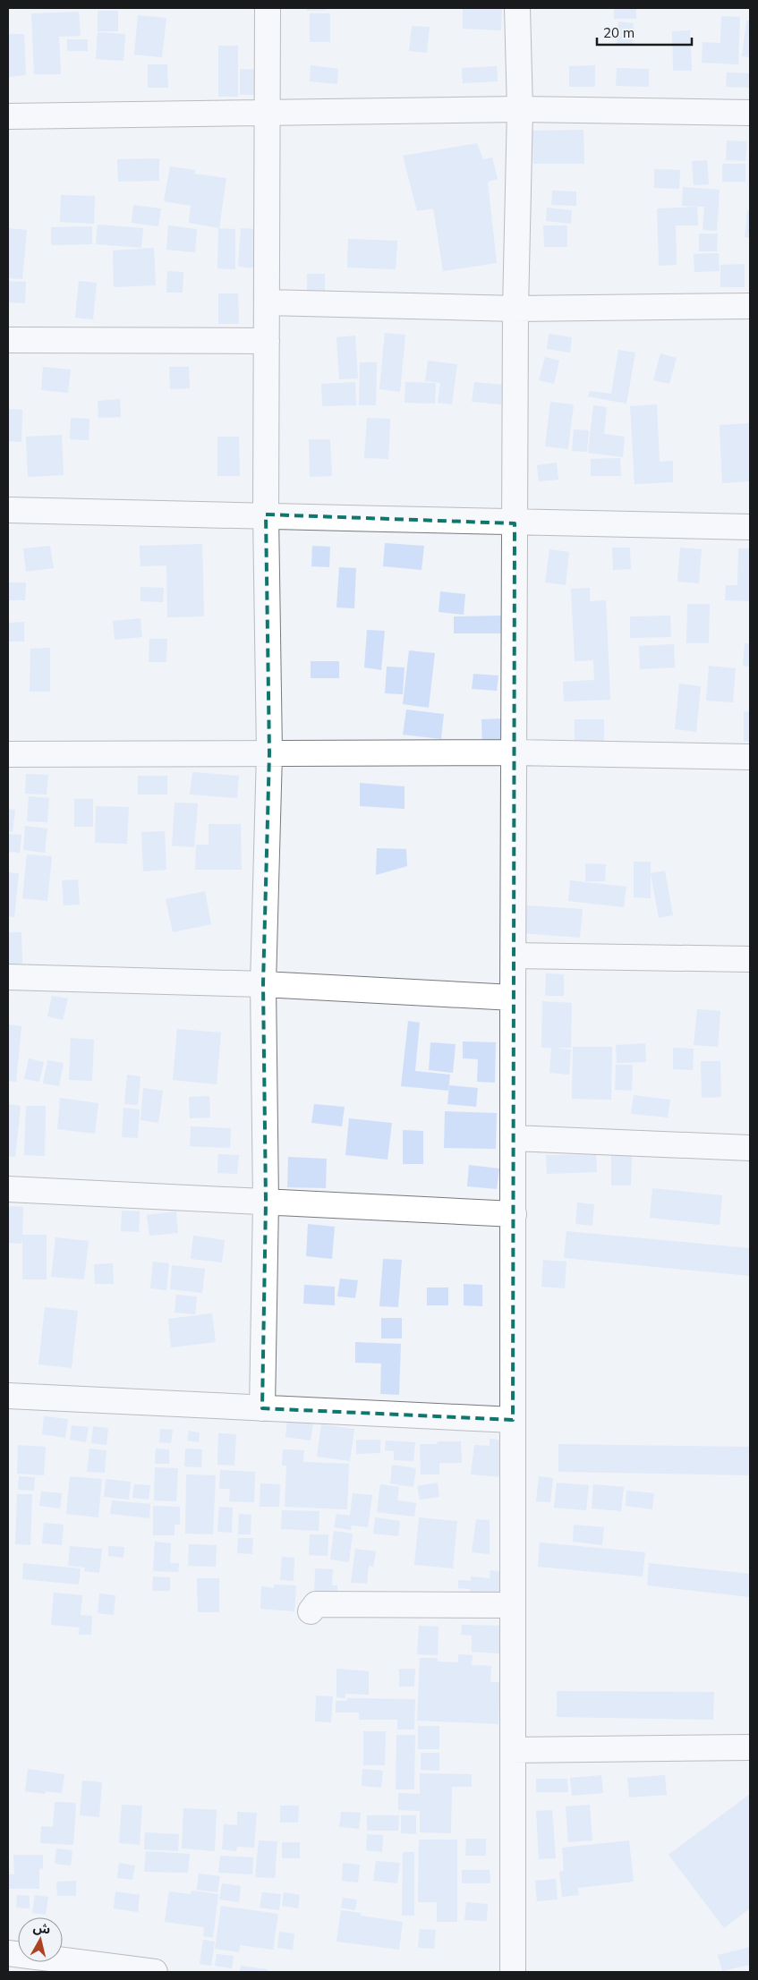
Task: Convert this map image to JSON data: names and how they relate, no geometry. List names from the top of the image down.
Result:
{
  "scale_bar": "20 m",
  "north": "top"
}
